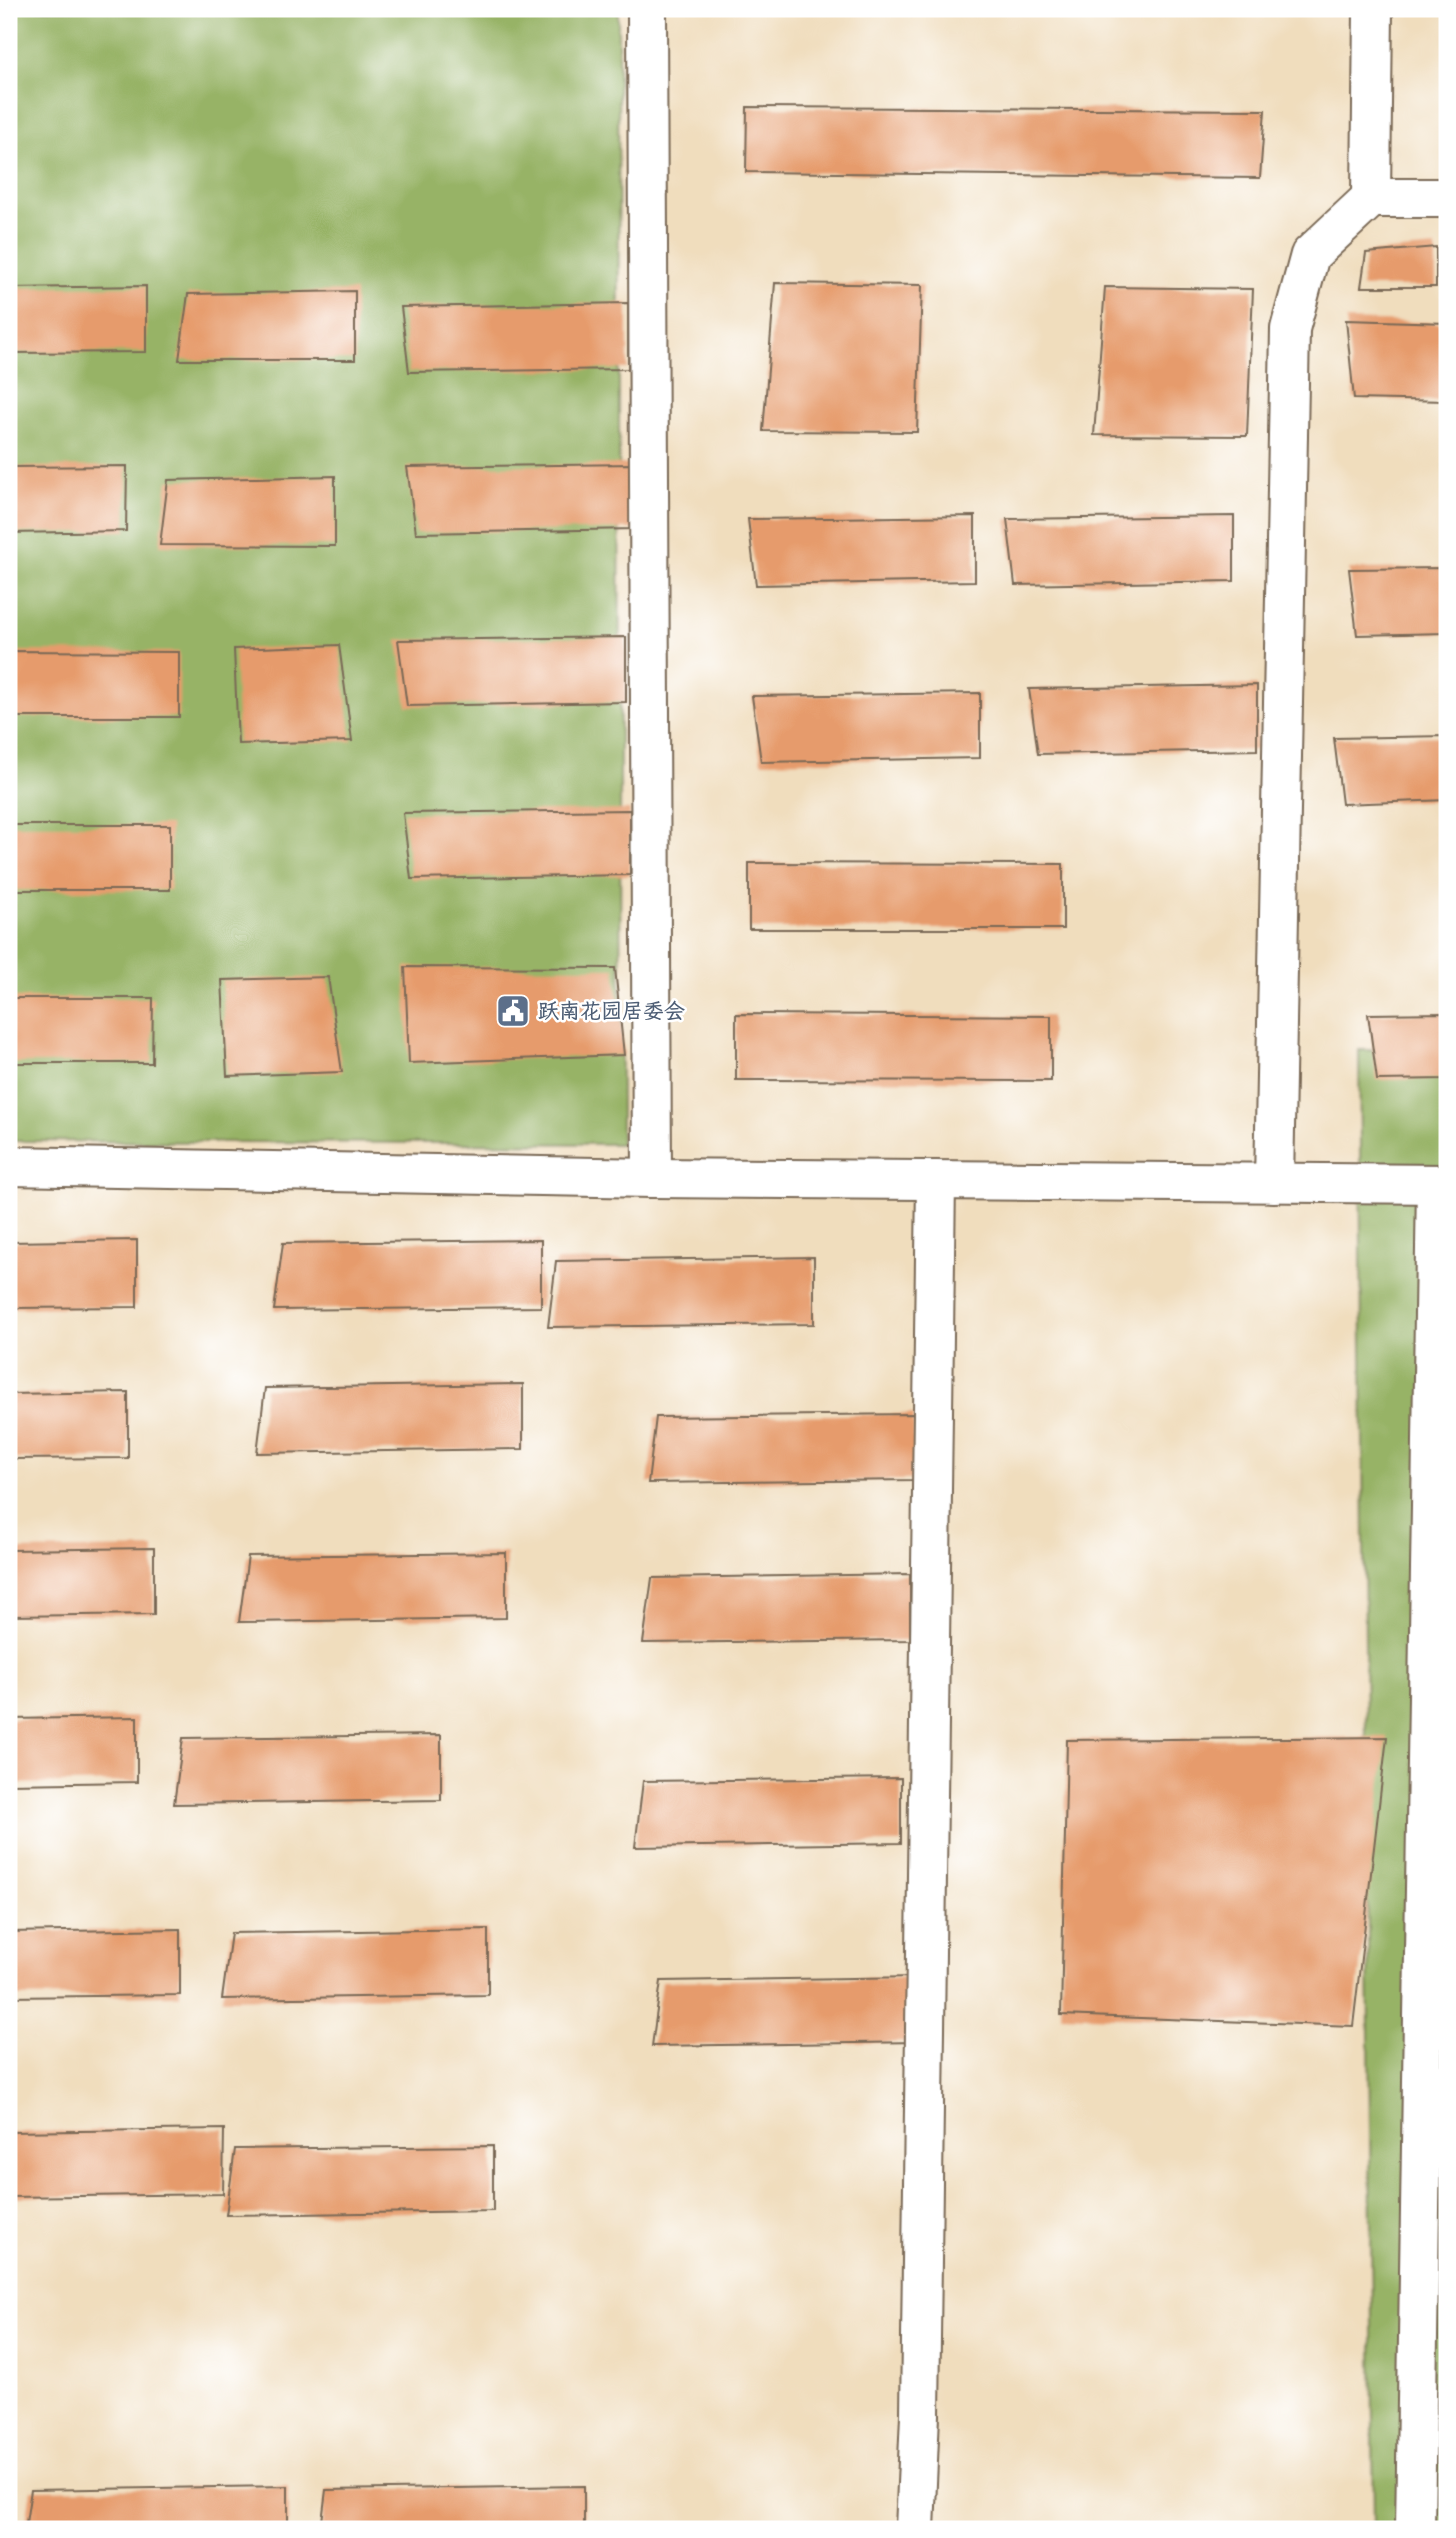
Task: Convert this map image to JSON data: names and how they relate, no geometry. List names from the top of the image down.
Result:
{
  "places": {
    "public building": ["跃南花园居委会"]
  }
}
